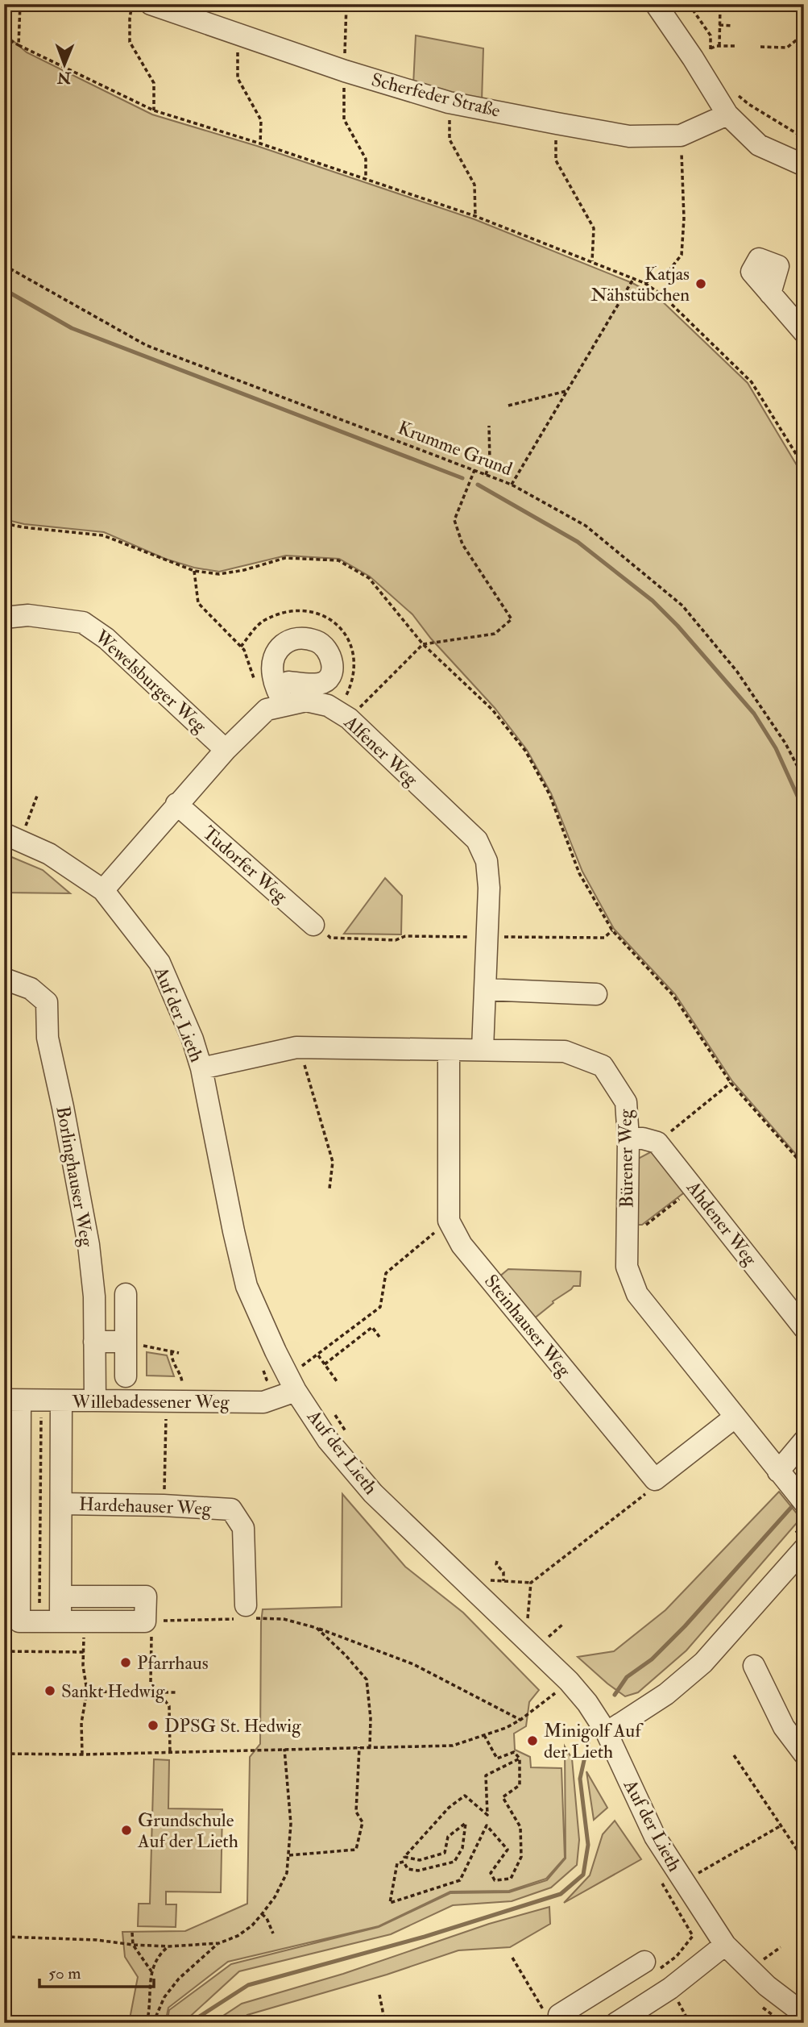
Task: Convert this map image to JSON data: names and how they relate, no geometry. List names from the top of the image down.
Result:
{
  "streets": {
    "street": [
      "Scherfeder Straße",
      "Wewelsburger Weg",
      "Alfener Weg",
      "Tudorfer Weg",
      "Auf der Lieth",
      "Bürener Weg",
      "Borlinghauser Weg",
      "Ahdener Weg",
      "Steinhauser Weg",
      "Willebadessener Weg",
      "Hardehauser Weg"
    ],
    "path": ["Krumme Grund"]
  },
  "crossings": [
    ["Wewelsburger Weg", "Alfener Weg"],
    ["Alfener Weg", "Tudorfer Weg"],
    ["Alfener Weg", "Auf der Lieth"],
    ["Alfener Weg", "Bürener Weg"],
    ["Auf der Lieth", "Bürener Weg"],
    ["Auf der Lieth", "Willebadessener Weg"],
    ["Bürener Weg", "Steinhauser Weg"],
    ["Borlinghauser Weg", "Willebadessener Weg"],
    ["Willebadessener Weg", "Hardehauser Weg"]
  ],
  "places": [
    "Katjas Nähstübchen",
    "Pfarrhaus",
    "Sankt Hedwig",
    "DPSG St. Hedwig",
    "Minigolf Auf der Lieth",
    "Grundschule Auf der Lieth"
  ],
  "scale_bar": "50 m",
  "north": "bottom"
}
